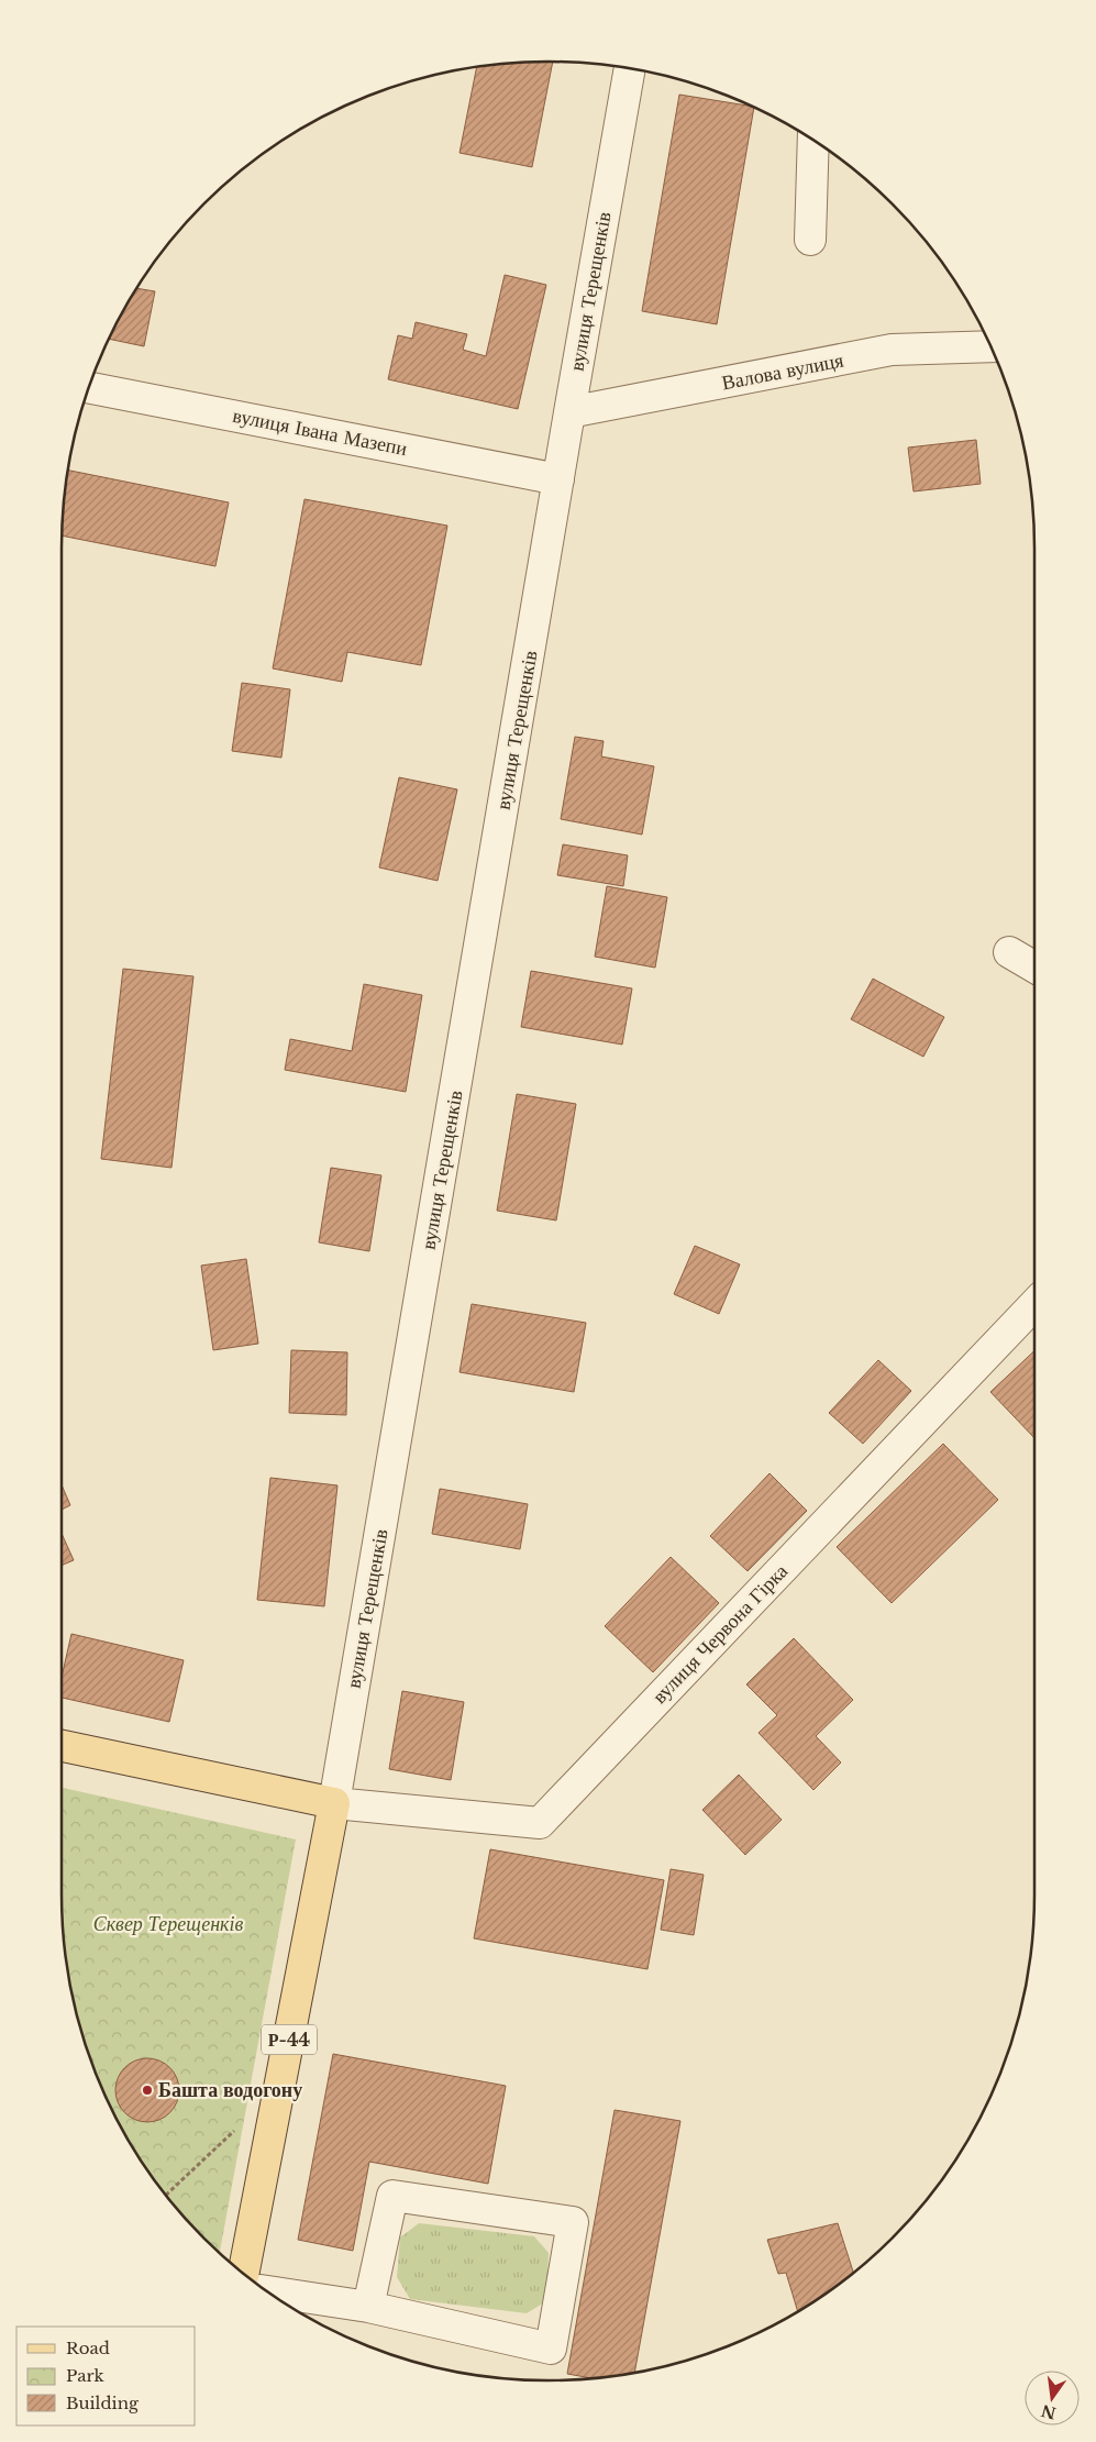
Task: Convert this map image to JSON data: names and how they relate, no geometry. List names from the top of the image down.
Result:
{
  "streets": {
    "main road": ["вулиця Терещенків", "Р-44"],
    "street": ["Валова вулиця", "вулиця Івана Мазепи", "вулиця Червона Гірка"]
  },
  "crossings": [
    ["вулиця Терещенків", "Валова вулиця"],
    ["вулиця Терещенків", "вулиця Івана Мазепи"],
    ["вулиця Терещенків", "вулиця Червона Гірка"]
  ],
  "parks": ["Сквер Терещенків"],
  "places": ["Башта водогону"],
  "legend": ["Road", "Park", "Building"],
  "north": "bottom"
}
